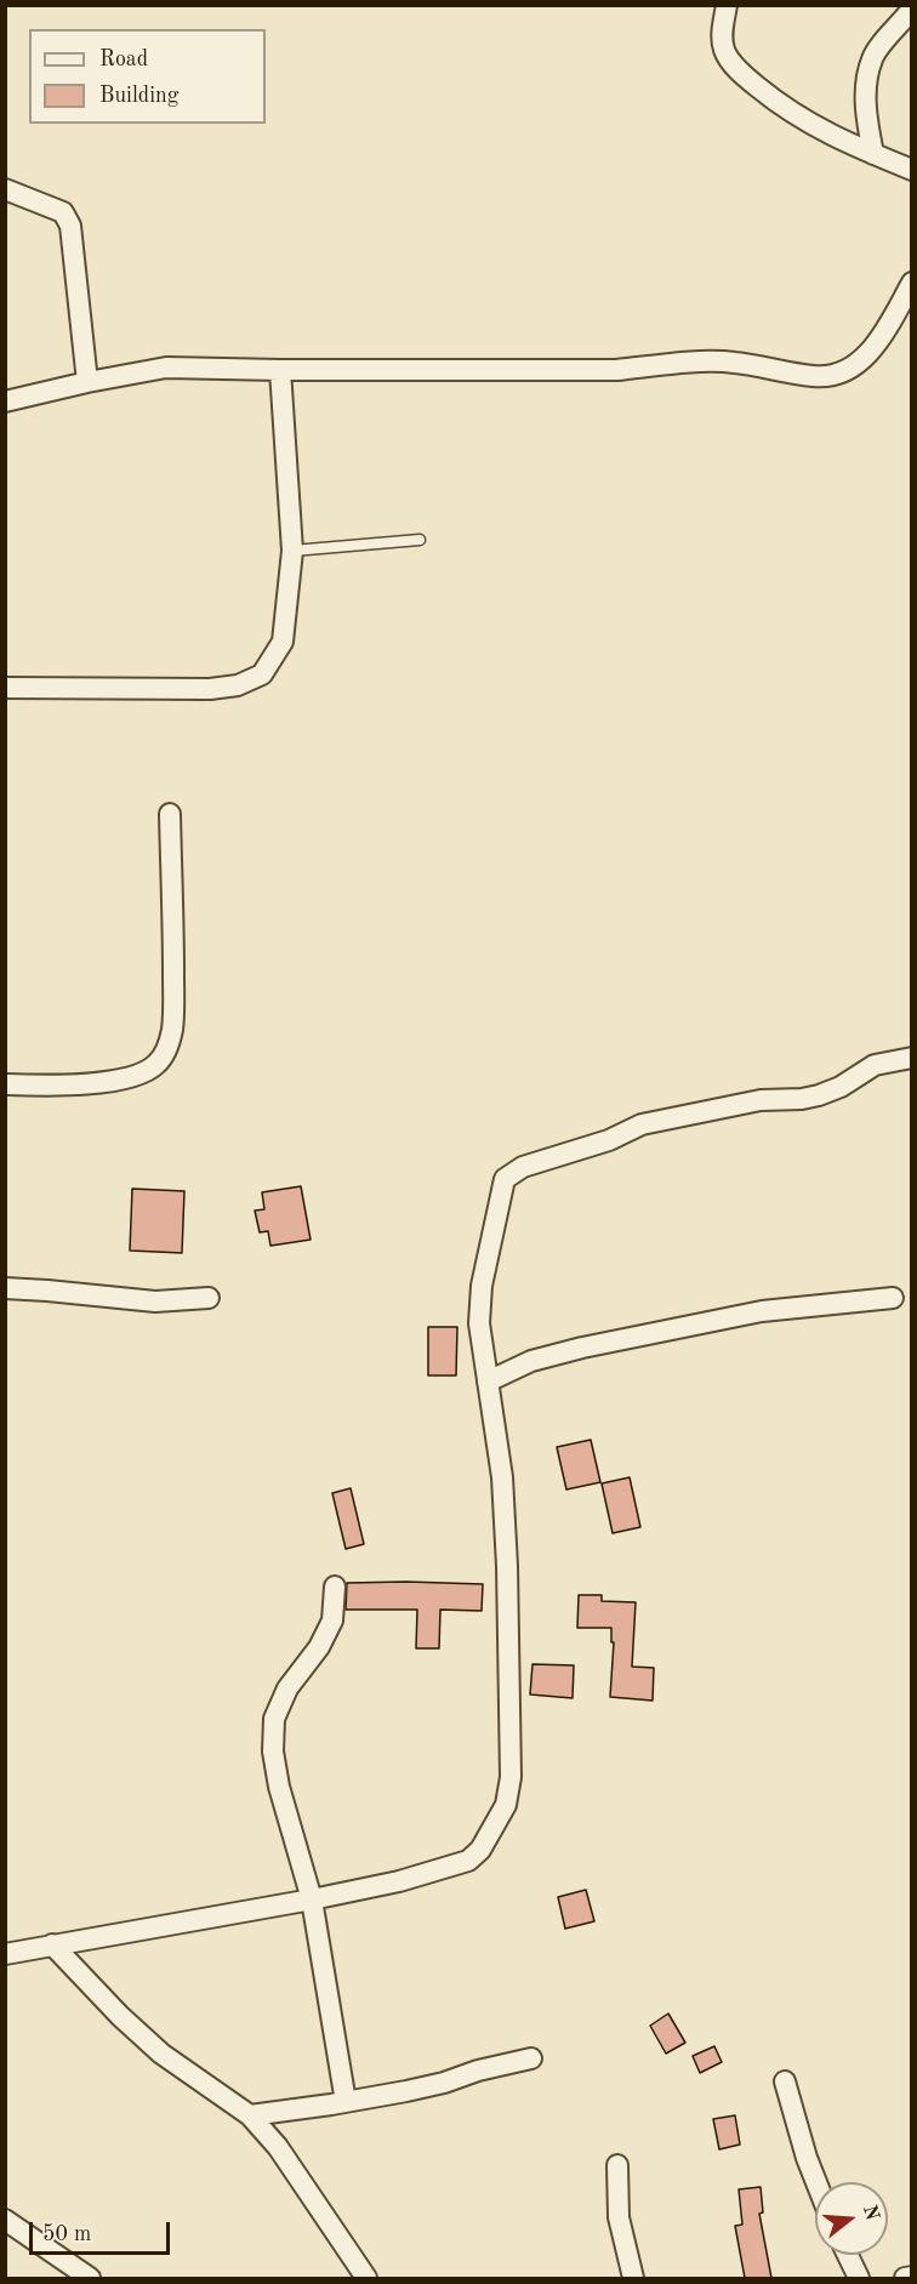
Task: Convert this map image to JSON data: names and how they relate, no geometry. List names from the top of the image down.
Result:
{
  "legend": ["Road", "Building"],
  "scale_bar": "50 m",
  "north": "right"
}
